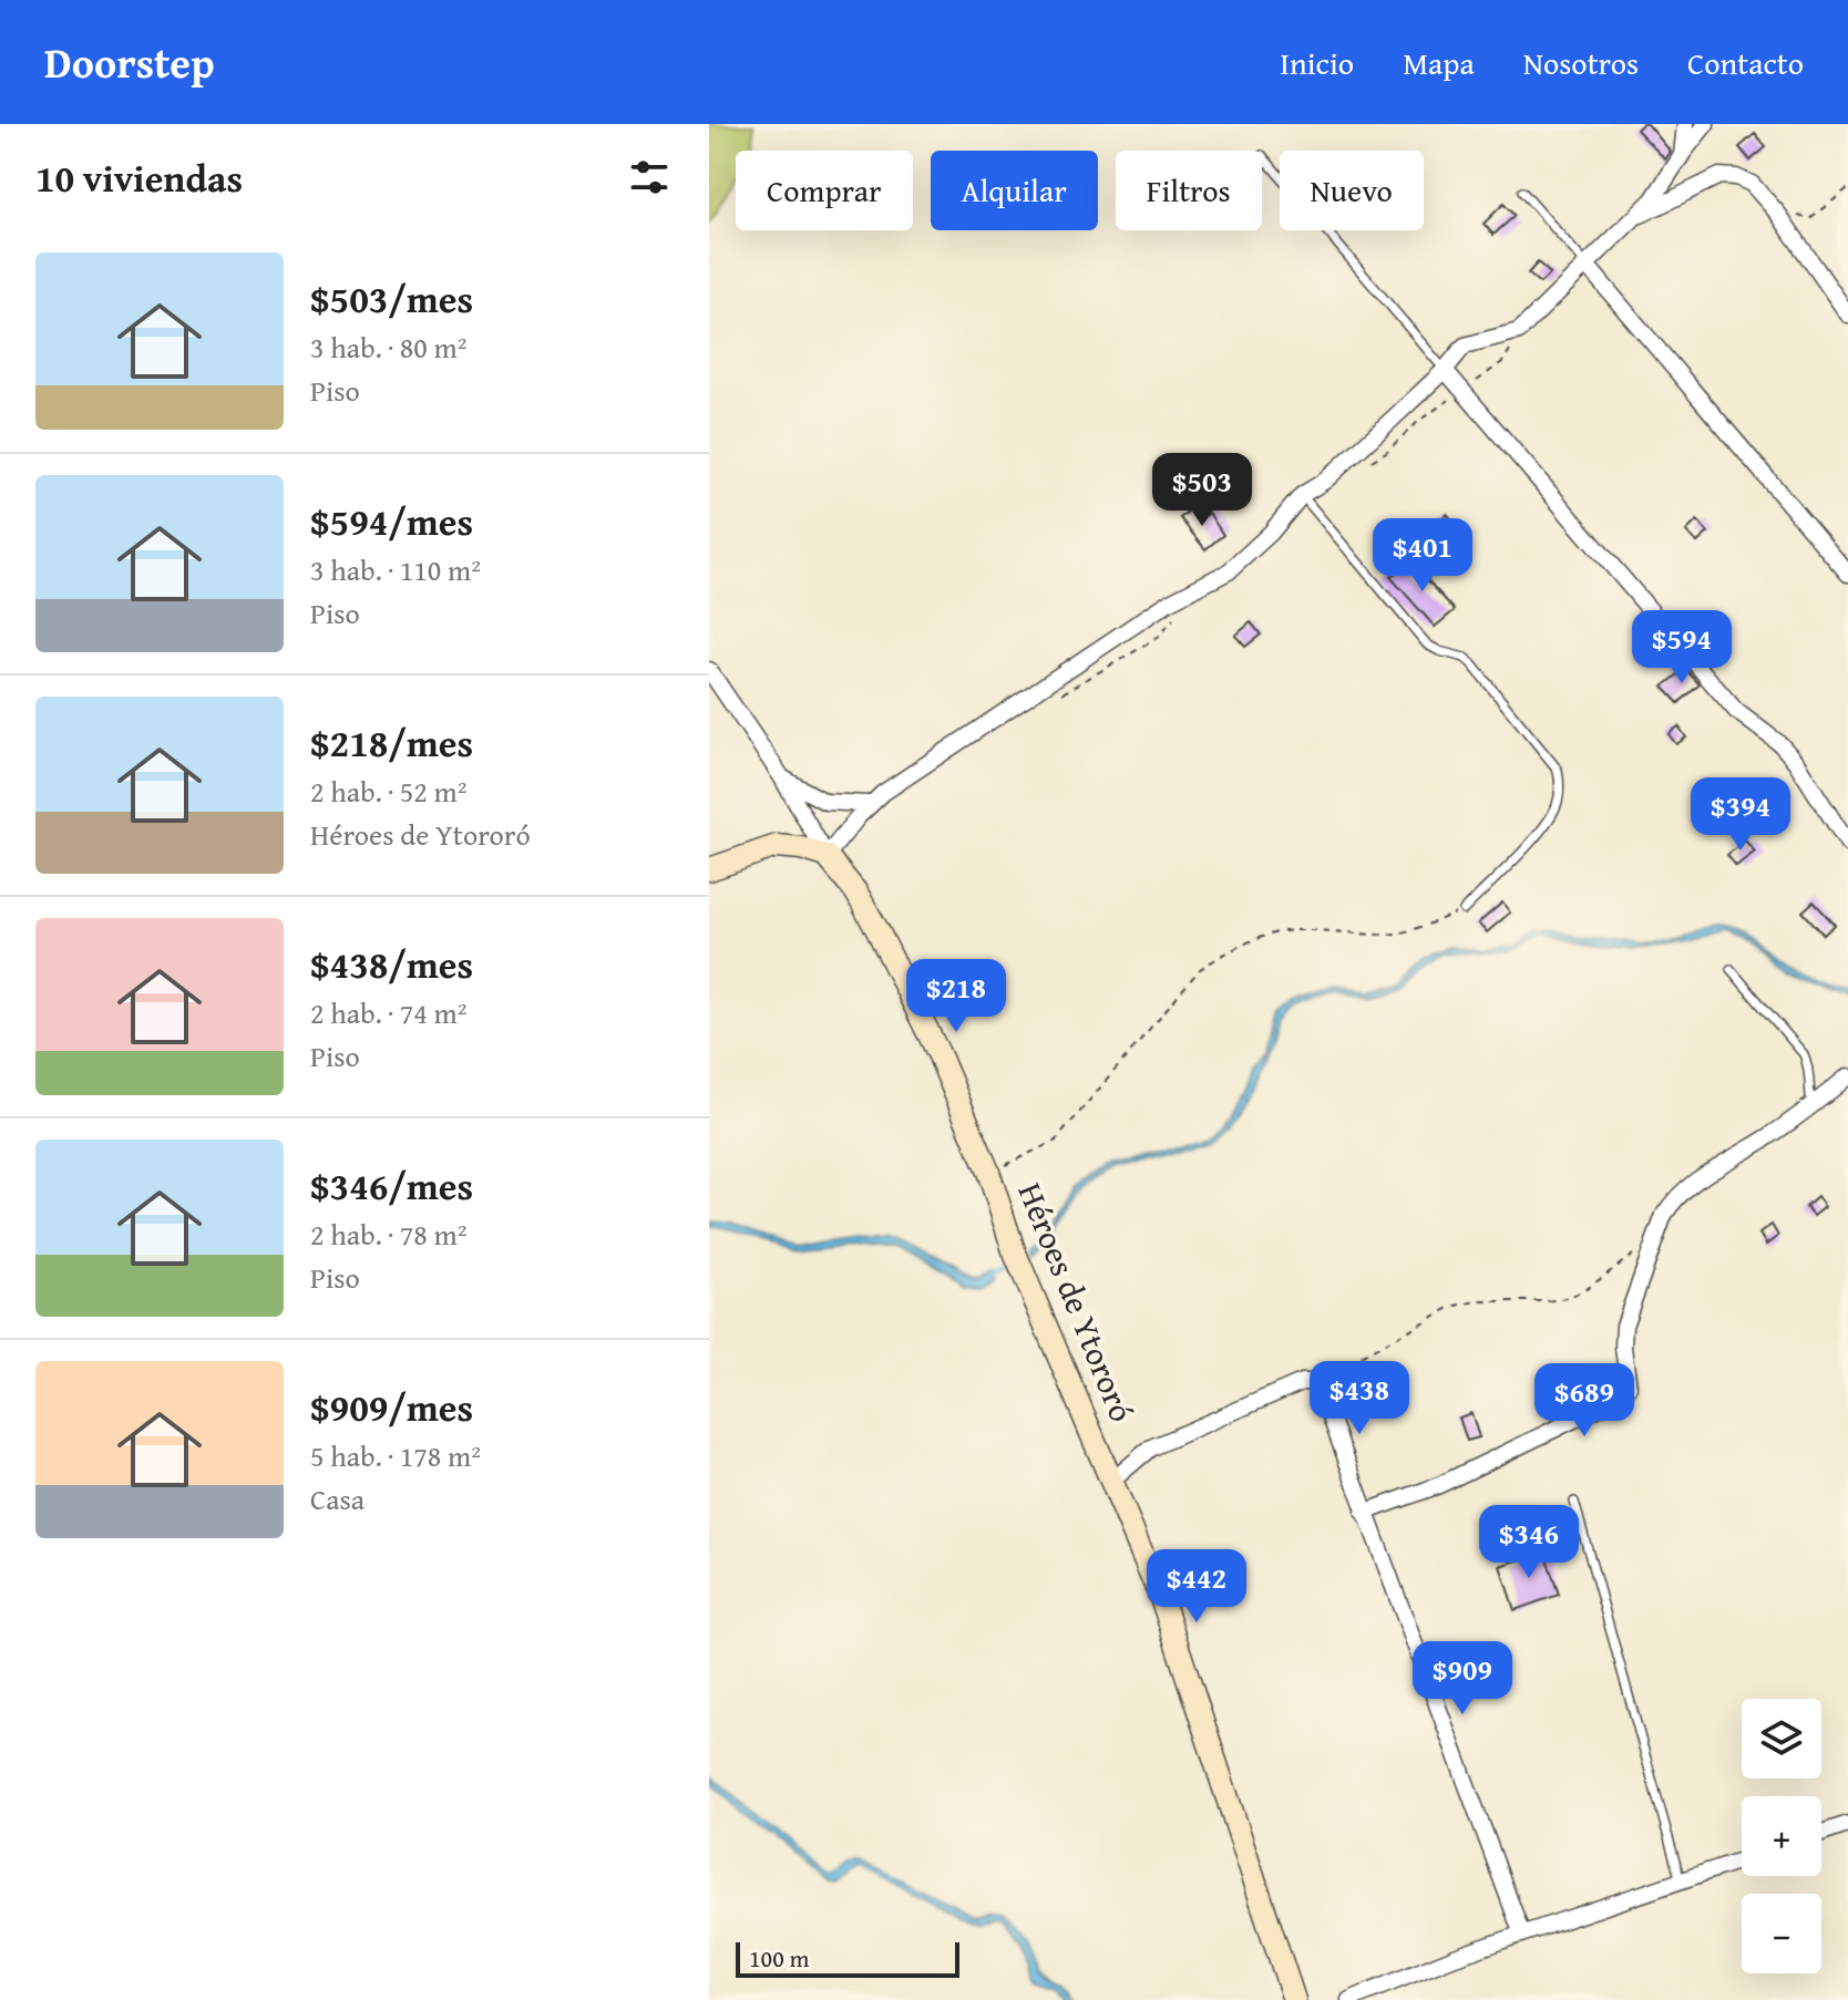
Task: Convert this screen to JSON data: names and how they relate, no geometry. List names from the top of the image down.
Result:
{
  "streets": {
    "main road": ["Héroes de Ytororó"]
  },
  "scale_bar": "100 m",
  "page": {
    "header": "Doorstep",
    "nav": [
      "Inicio",
      "Mapa",
      "Nosotros",
      "Contacto"
    ],
    "heading": "10 viviendas",
    "chip": [
      "Comprar",
      "Alquilar",
      "Filtros",
      "Nuevo"
    ],
    "list": [
      {
        "name": "$503/mes",
        "note": "3 hab. · 80 m² · Piso"
      },
      {
        "name": "$594/mes",
        "note": "3 hab. · 110 m² · Piso"
      },
      {
        "name": "$218/mes",
        "note": "2 hab. · 52 m² · Héroes de Ytororó"
      },
      {
        "name": "$438/mes",
        "note": "2 hab. · 74 m² · Piso"
      },
      {
        "name": "$346/mes",
        "note": "2 hab. · 78 m² · Piso"
      },
      {
        "name": "$909/mes",
        "note": "5 hab. · 178 m² · Casa"
      }
    ],
    "price": [
      "$503",
      "$401",
      "$594",
      "$394",
      "$218",
      "$438",
      "$689",
      "$346",
      "$442",
      "$909"
    ],
    "map_buttons": ["+", "−"],
    "scale": "100 m"
  }
}
